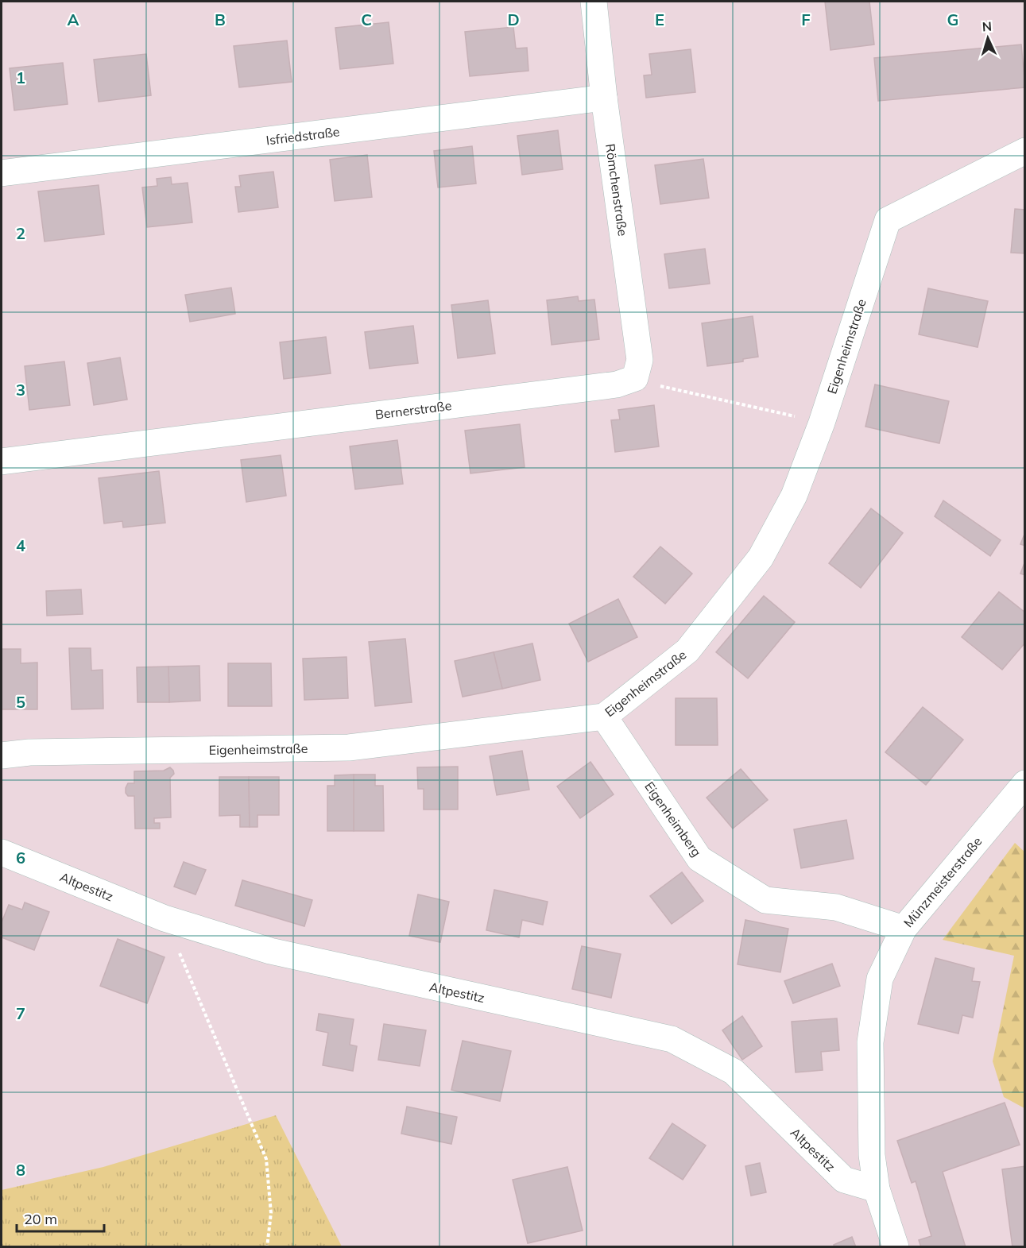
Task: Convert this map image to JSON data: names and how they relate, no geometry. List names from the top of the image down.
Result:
{
  "streets": {
    "street": [
      "Isfriedstraße",
      "Römchenstraße",
      "Eigenheimstraße",
      "Bernerstraße",
      "Eigenheimberg",
      "Münzmeisterstraße",
      "Altpestitz"
    ]
  },
  "crossings": [
    ["Isfriedstraße", "Römchenstraße"],
    ["Römchenstraße", "Bernerstraße"],
    ["Eigenheimstraße", "Eigenheimberg"],
    ["Eigenheimberg", "Münzmeisterstraße"],
    ["Münzmeisterstraße", "Altpestitz"]
  ],
  "scale_bar": "20 m",
  "north": "top",
  "grid": {
    "columns": [
      "A",
      "B",
      "C",
      "D",
      "E",
      "F",
      "G"
    ],
    "rows": [
      "1",
      "2",
      "3",
      "4",
      "5",
      "6",
      "7",
      "8"
    ]
  }
}
